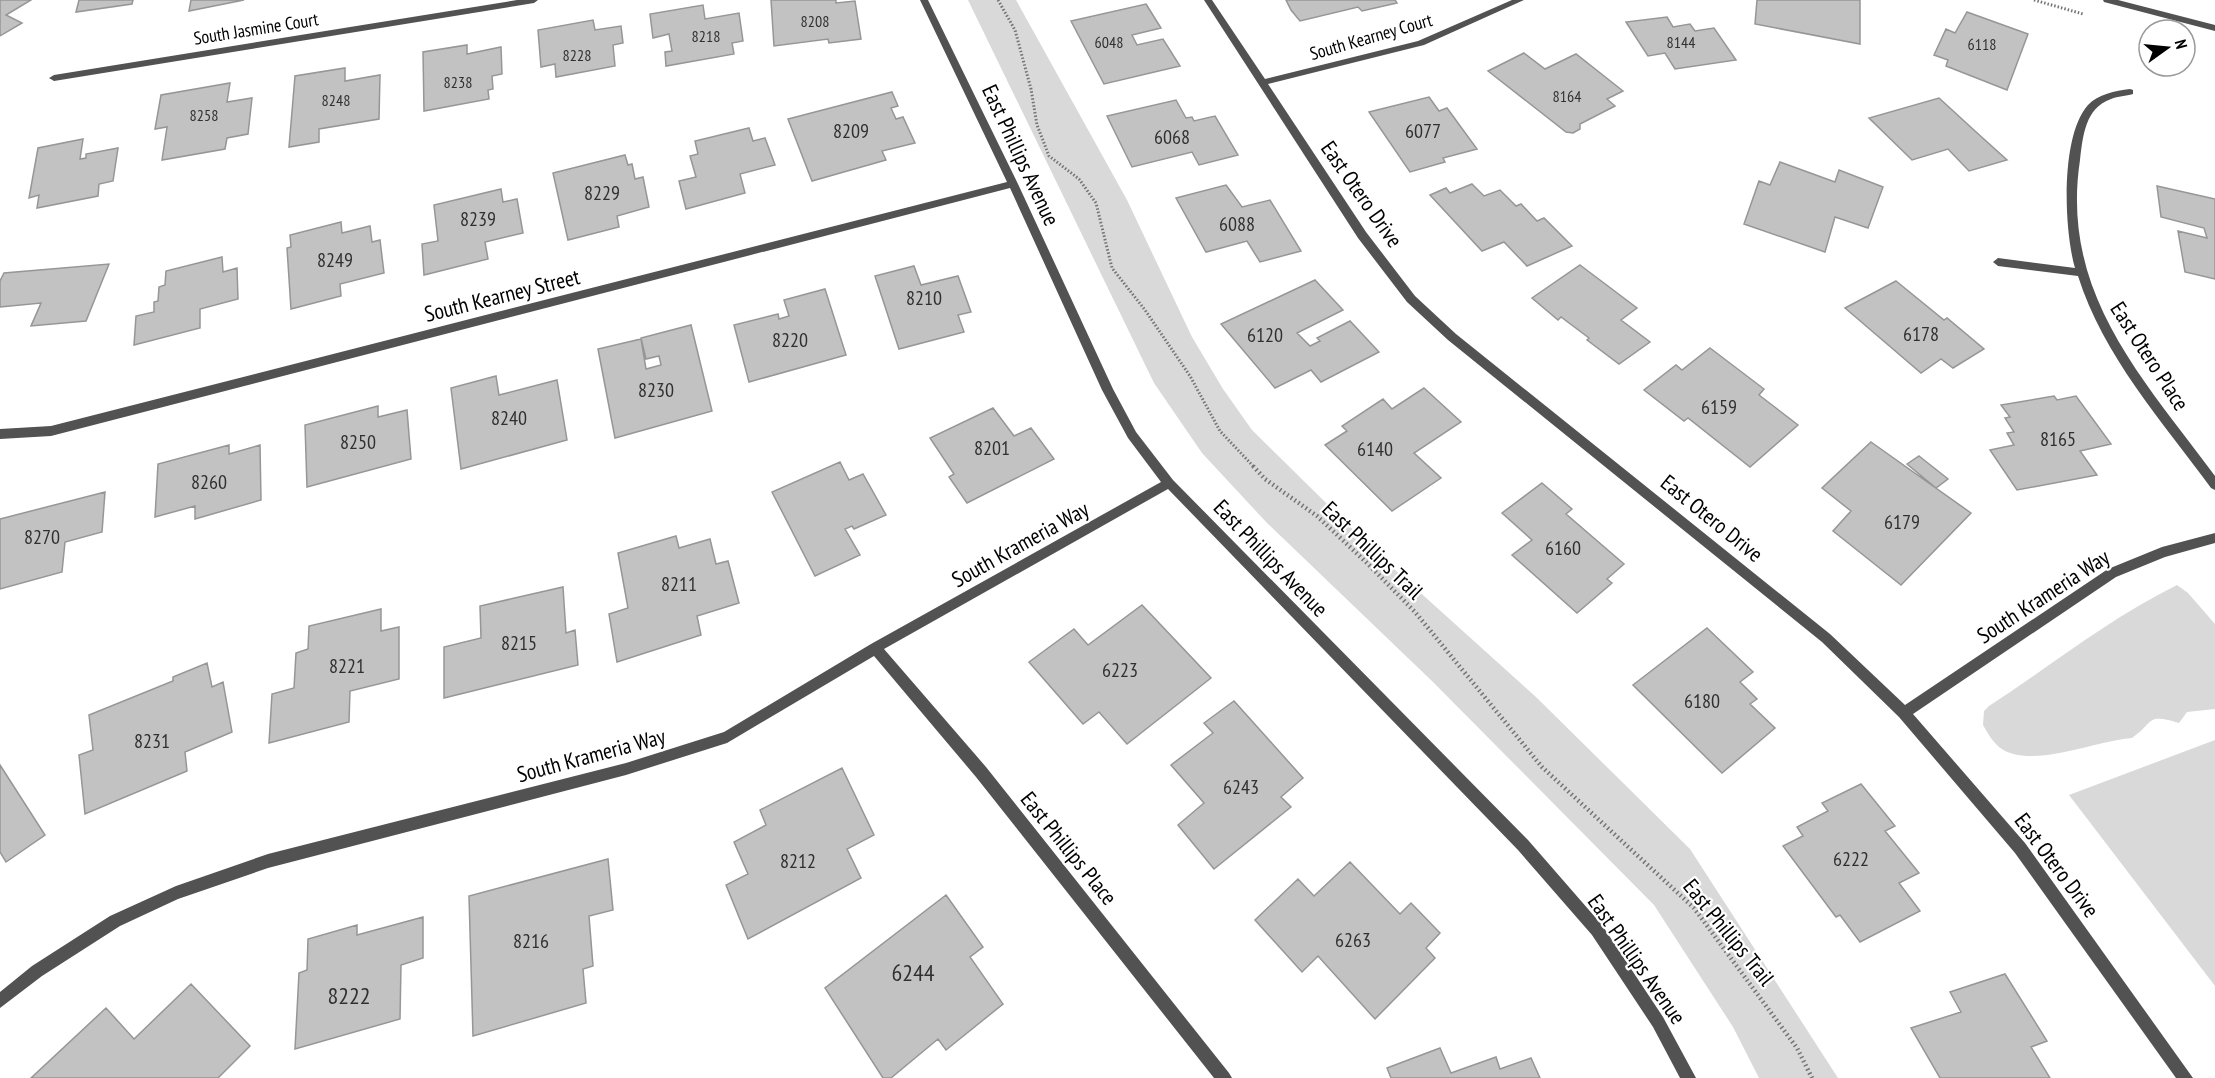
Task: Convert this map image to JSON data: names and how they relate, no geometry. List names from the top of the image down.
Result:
{
  "streets": {
    "street": [
      "South Jasmine Court",
      "South Kearney Court",
      "East Phillips Avenue",
      "East Otero Drive",
      "South Kearney Street",
      "East Otero Place",
      "South Krameria Way",
      "East Phillips Place"
    ],
    "path": ["East Phillips Trail"]
  },
  "crossings": [
    ["South Kearney Court", "East Otero Drive"],
    ["East Phillips Avenue", "South Kearney Street"],
    ["East Phillips Avenue", "South Krameria Way"],
    ["East Otero Drive", "South Krameria Way"],
    ["South Krameria Way", "East Phillips Place"]
  ],
  "house_numbers": [
    "8208",
    "8218",
    "6048",
    "8144",
    "6118",
    "8228",
    "8238",
    "8164",
    "8248",
    "8258",
    "8209",
    "6077",
    "6068",
    "8229",
    "8239",
    "6088",
    "8249",
    "8210",
    "6178",
    "6120",
    "8220",
    "8230",
    "6159",
    "8240",
    "8165",
    "8250",
    "8201",
    "6140",
    "8260",
    "6179",
    "8270",
    "6160",
    "8211",
    "8215",
    "8221",
    "6223",
    "6180",
    "8231",
    "6243",
    "6222",
    "8212",
    "6263",
    "8216",
    "6244",
    "8222"
  ],
  "north": "right"
}
